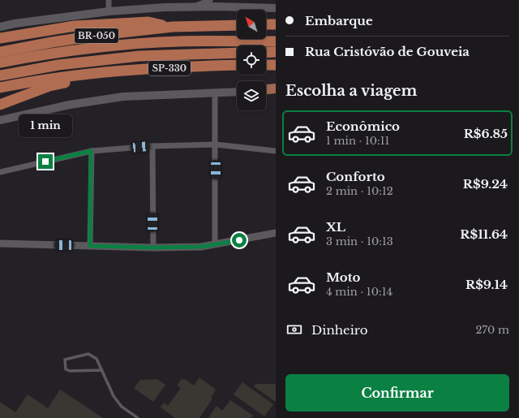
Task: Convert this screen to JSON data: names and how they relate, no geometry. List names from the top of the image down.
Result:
{
  "streets": {
    "highway": ["BR-050", "SP-330"]
  },
  "north": "top left",
  "page": {
    "banner": ["Embarque", "Rua Cristóvão de Gouveia"],
    "heading": "Escolha a viagem",
    "list": [
      {
        "name": "Econômico",
        "note": "1 min · 10:11",
        "value": "R$6.85"
      },
      {
        "name": "Conforto",
        "note": "2 min · 10:12",
        "value": "R$9.24"
      },
      {
        "name": "XL",
        "note": "3 min · 10:13",
        "value": "R$11.64"
      },
      {
        "name": "Moto",
        "note": "4 min · 10:14",
        "value": "R$9.14"
      }
    ],
    "bubble": "1 min",
    "pay": ["Dinheiro", "270 m"],
    "buttons": "Confirmar"
  }
}
